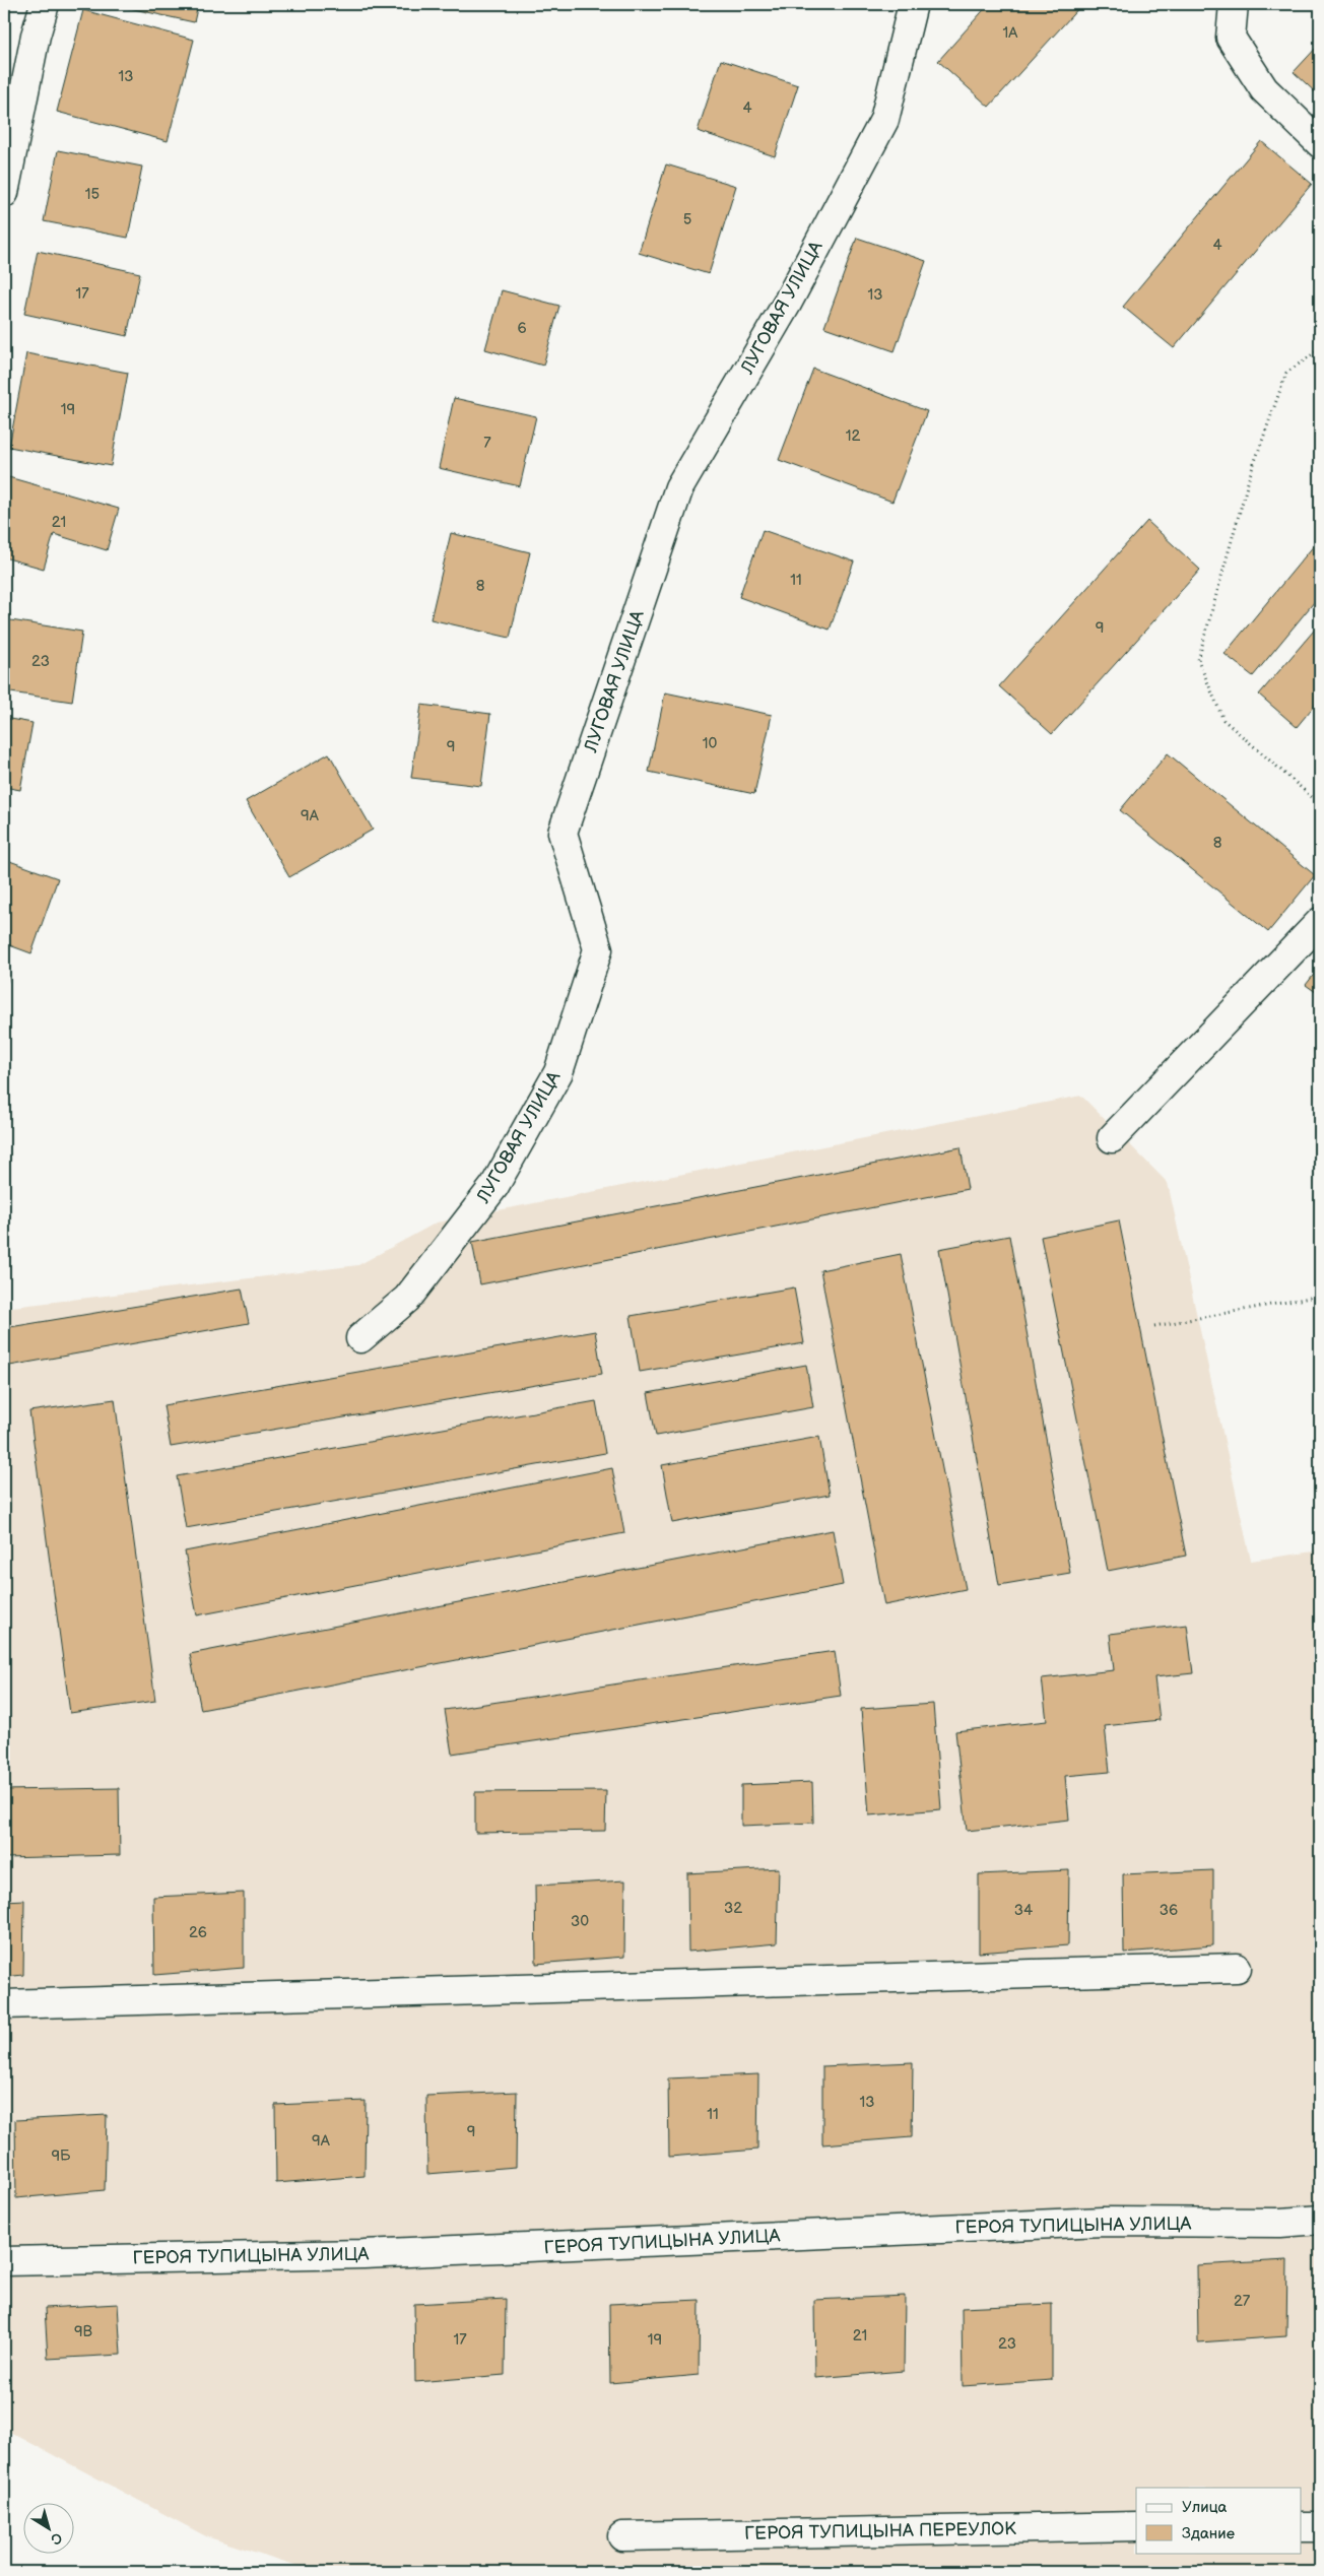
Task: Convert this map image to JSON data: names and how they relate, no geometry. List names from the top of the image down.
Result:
{
  "streets": {
    "street": ["ЛУГОВАЯ УЛИЦА", "ГЕРОЯ ТУПИЦЫНА УЛИЦА", "ГЕРОЯ ТУПИЦЫНА ПЕРЕУЛОК"]
  },
  "house_numbers": [
    "1А",
    "13",
    "4",
    "15",
    "5",
    "4",
    "17",
    "13",
    "6",
    "19",
    "12",
    "7",
    "21",
    "11",
    "8",
    "9",
    "23",
    "10",
    "9",
    "9А",
    "8",
    "32",
    "34",
    "36",
    "30",
    "26",
    "13",
    "11",
    "9",
    "9А",
    "9Б",
    "27",
    "9В",
    "21",
    "17",
    "19",
    "23"
  ],
  "legend": ["Улица", "Здание"],
  "north": "bottom right"
}
